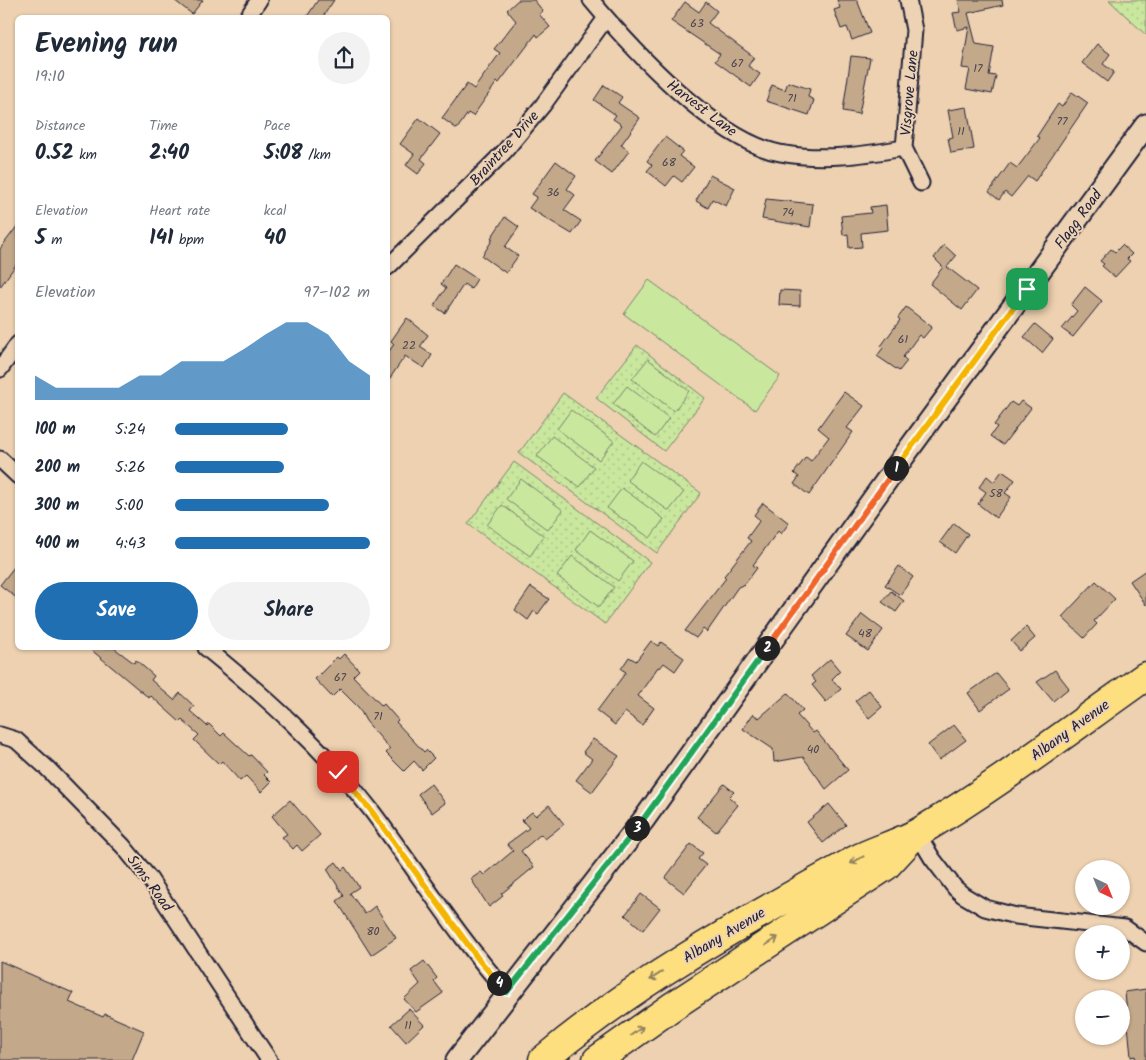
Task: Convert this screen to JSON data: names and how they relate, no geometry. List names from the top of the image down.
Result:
{
  "streets": {
    "highway": ["Albany Avenue"],
    "street": [
      "Visgrove Lane",
      "Harvest Lane",
      "Braintree Drive",
      "Flagg Road",
      "Sims Road"
    ]
  },
  "crossings": [
    ["Visgrove Lane", "Harvest Lane"],
    ["Harvest Lane", "Braintree Drive"]
  ],
  "house_numbers": [
    "63",
    "67",
    "17",
    "71",
    "77",
    "11",
    "68",
    "36",
    "74",
    "61",
    "22",
    "58",
    "48",
    "67",
    "71",
    "40",
    "80",
    "11"
  ],
  "north": "bottom right",
  "page": {
    "heading": ["Evening run", "19:10"],
    "stats": [
      ["Distance", "0.52 km"],
      ["Time", "2:40"],
      ["Pace", "5:08 /km"],
      ["Elevation", "5 m"],
      ["Heart rate", "141 bpm"],
      ["kcal", "40"]
    ],
    "chart": ["Elevation", "97–102 m"],
    "list": [
      {
        "name": "100 m",
        "note": "5:24"
      },
      {
        "name": "200 m",
        "note": "5:26"
      },
      {
        "name": "300 m",
        "note": "5:00"
      },
      {
        "name": "400 m",
        "note": "4:43"
      }
    ],
    "pins": [
      "1",
      "2",
      "3",
      "4"
    ],
    "buttons": ["Save", "Share"],
    "map_buttons": ["+", "−"]
  }
}
